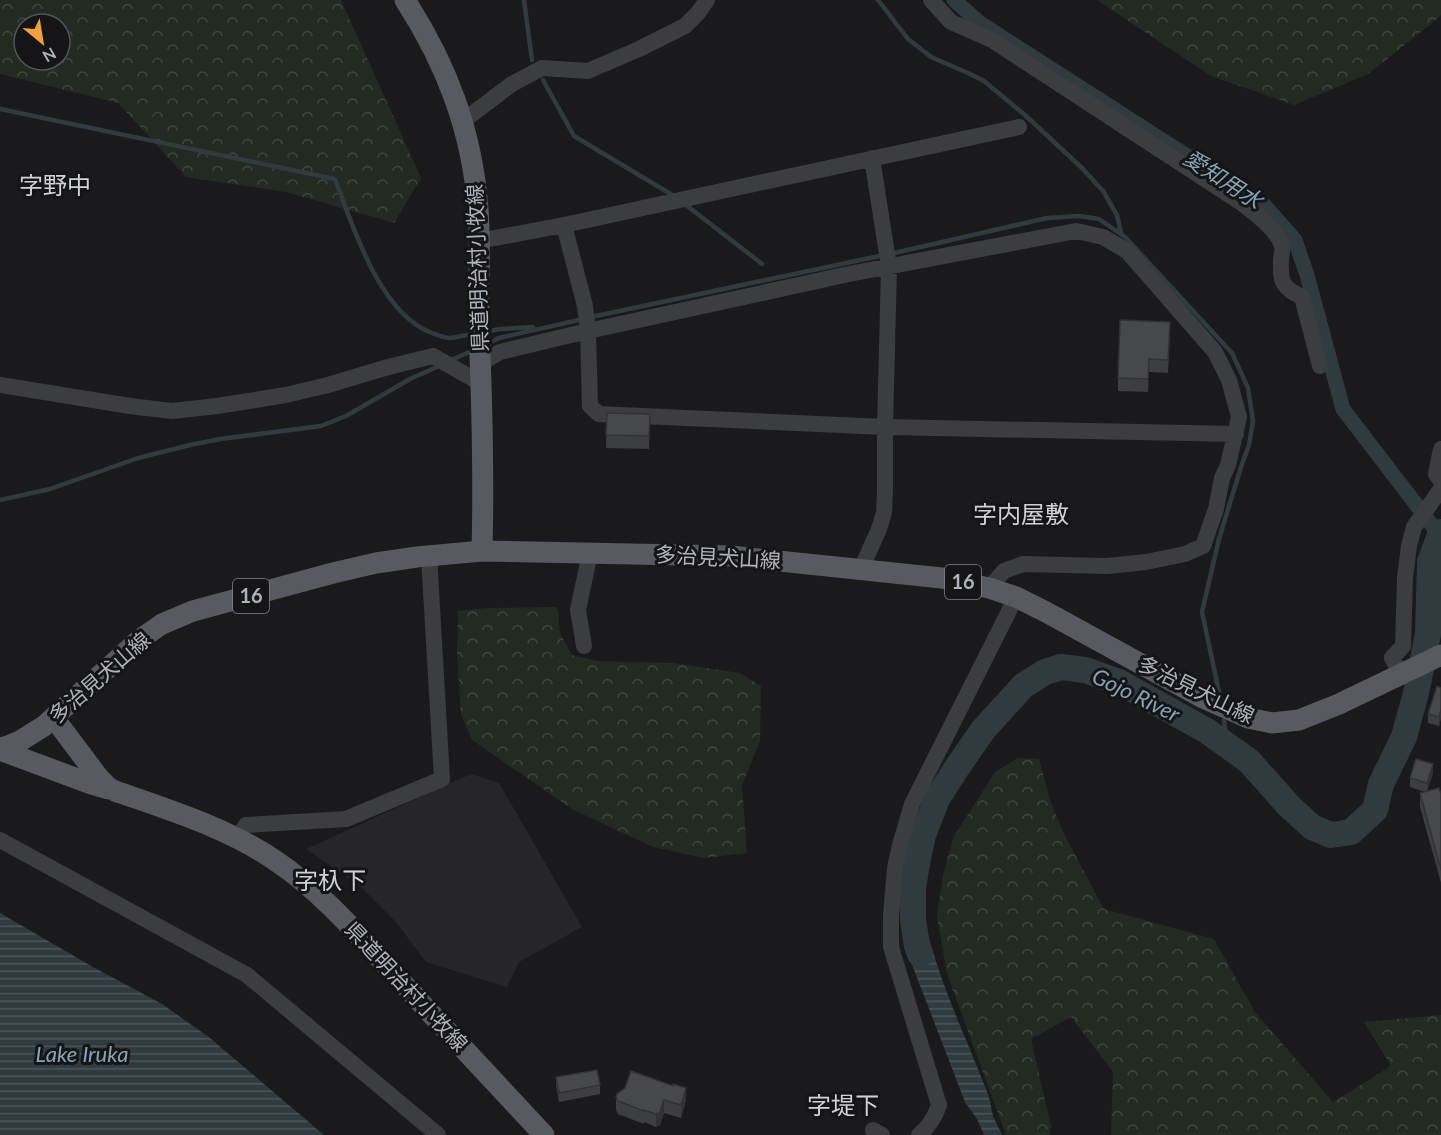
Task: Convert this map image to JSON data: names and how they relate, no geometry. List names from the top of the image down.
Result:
{
  "streets": {
    "main road": ["県道明治村小牧線", "多治見犬山線", "16"]
  },
  "crossings": [
    ["県道明治村小牧線", "多治見犬山線"]
  ],
  "districts": [
    "字野中",
    "字内屋敷",
    "字杁下",
    "字堤下"
  ],
  "water": ["愛知用水", "Gojo River", "Lake Iruka"],
  "north": "bottom right"
}
